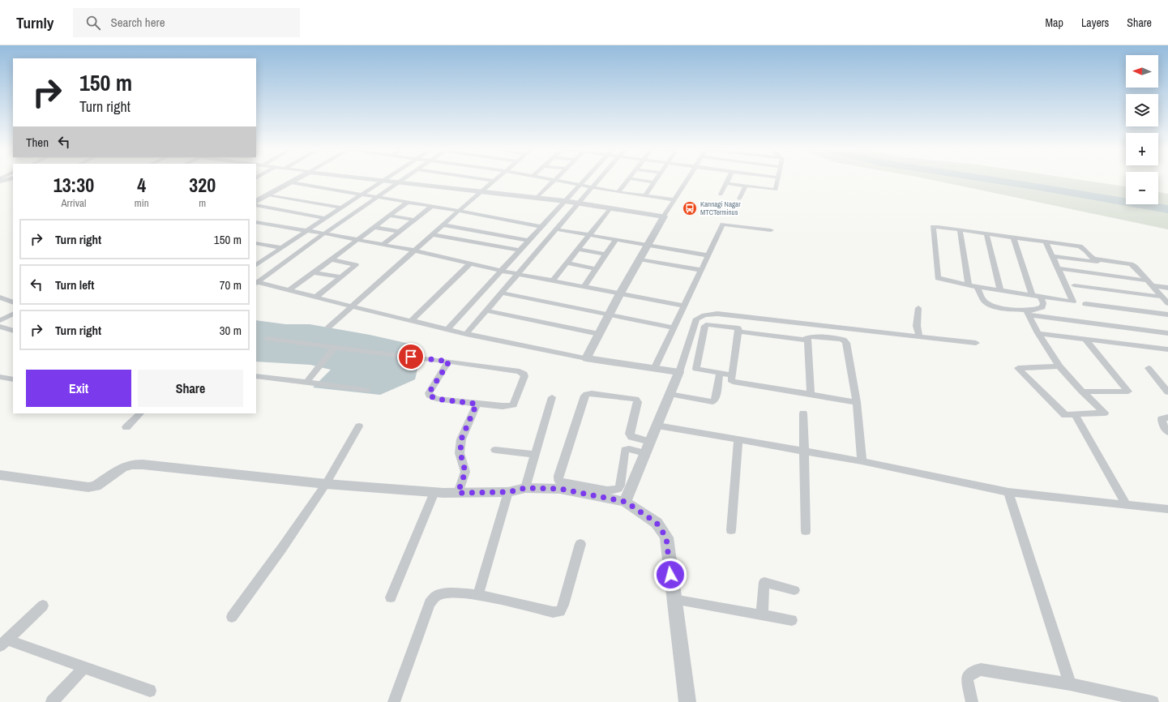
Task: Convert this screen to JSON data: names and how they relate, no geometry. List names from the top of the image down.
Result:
{
  "places": {
    "bus stop": ["Kannagi Nagar MTCTerminus"]
  },
  "north": "left",
  "page": {
    "header": "Turnly",
    "search": "Search here",
    "nav": ["Map", "Layers", "Share"],
    "map_buttons": ["+", "−"],
    "turn": ["150 m", "Turn right"],
    "then": "Then",
    "eta": [
      "13:30",
      "Arrival",
      "4",
      "min",
      "320",
      "m"
    ],
    "list": [
      {
        "name": "Turn right",
        "value": "150 m"
      },
      {
        "name": "Turn left",
        "value": "70 m"
      },
      {
        "name": "Turn right",
        "value": "30 m"
      }
    ],
    "buttons": ["Exit", "Share"]
  }
}
